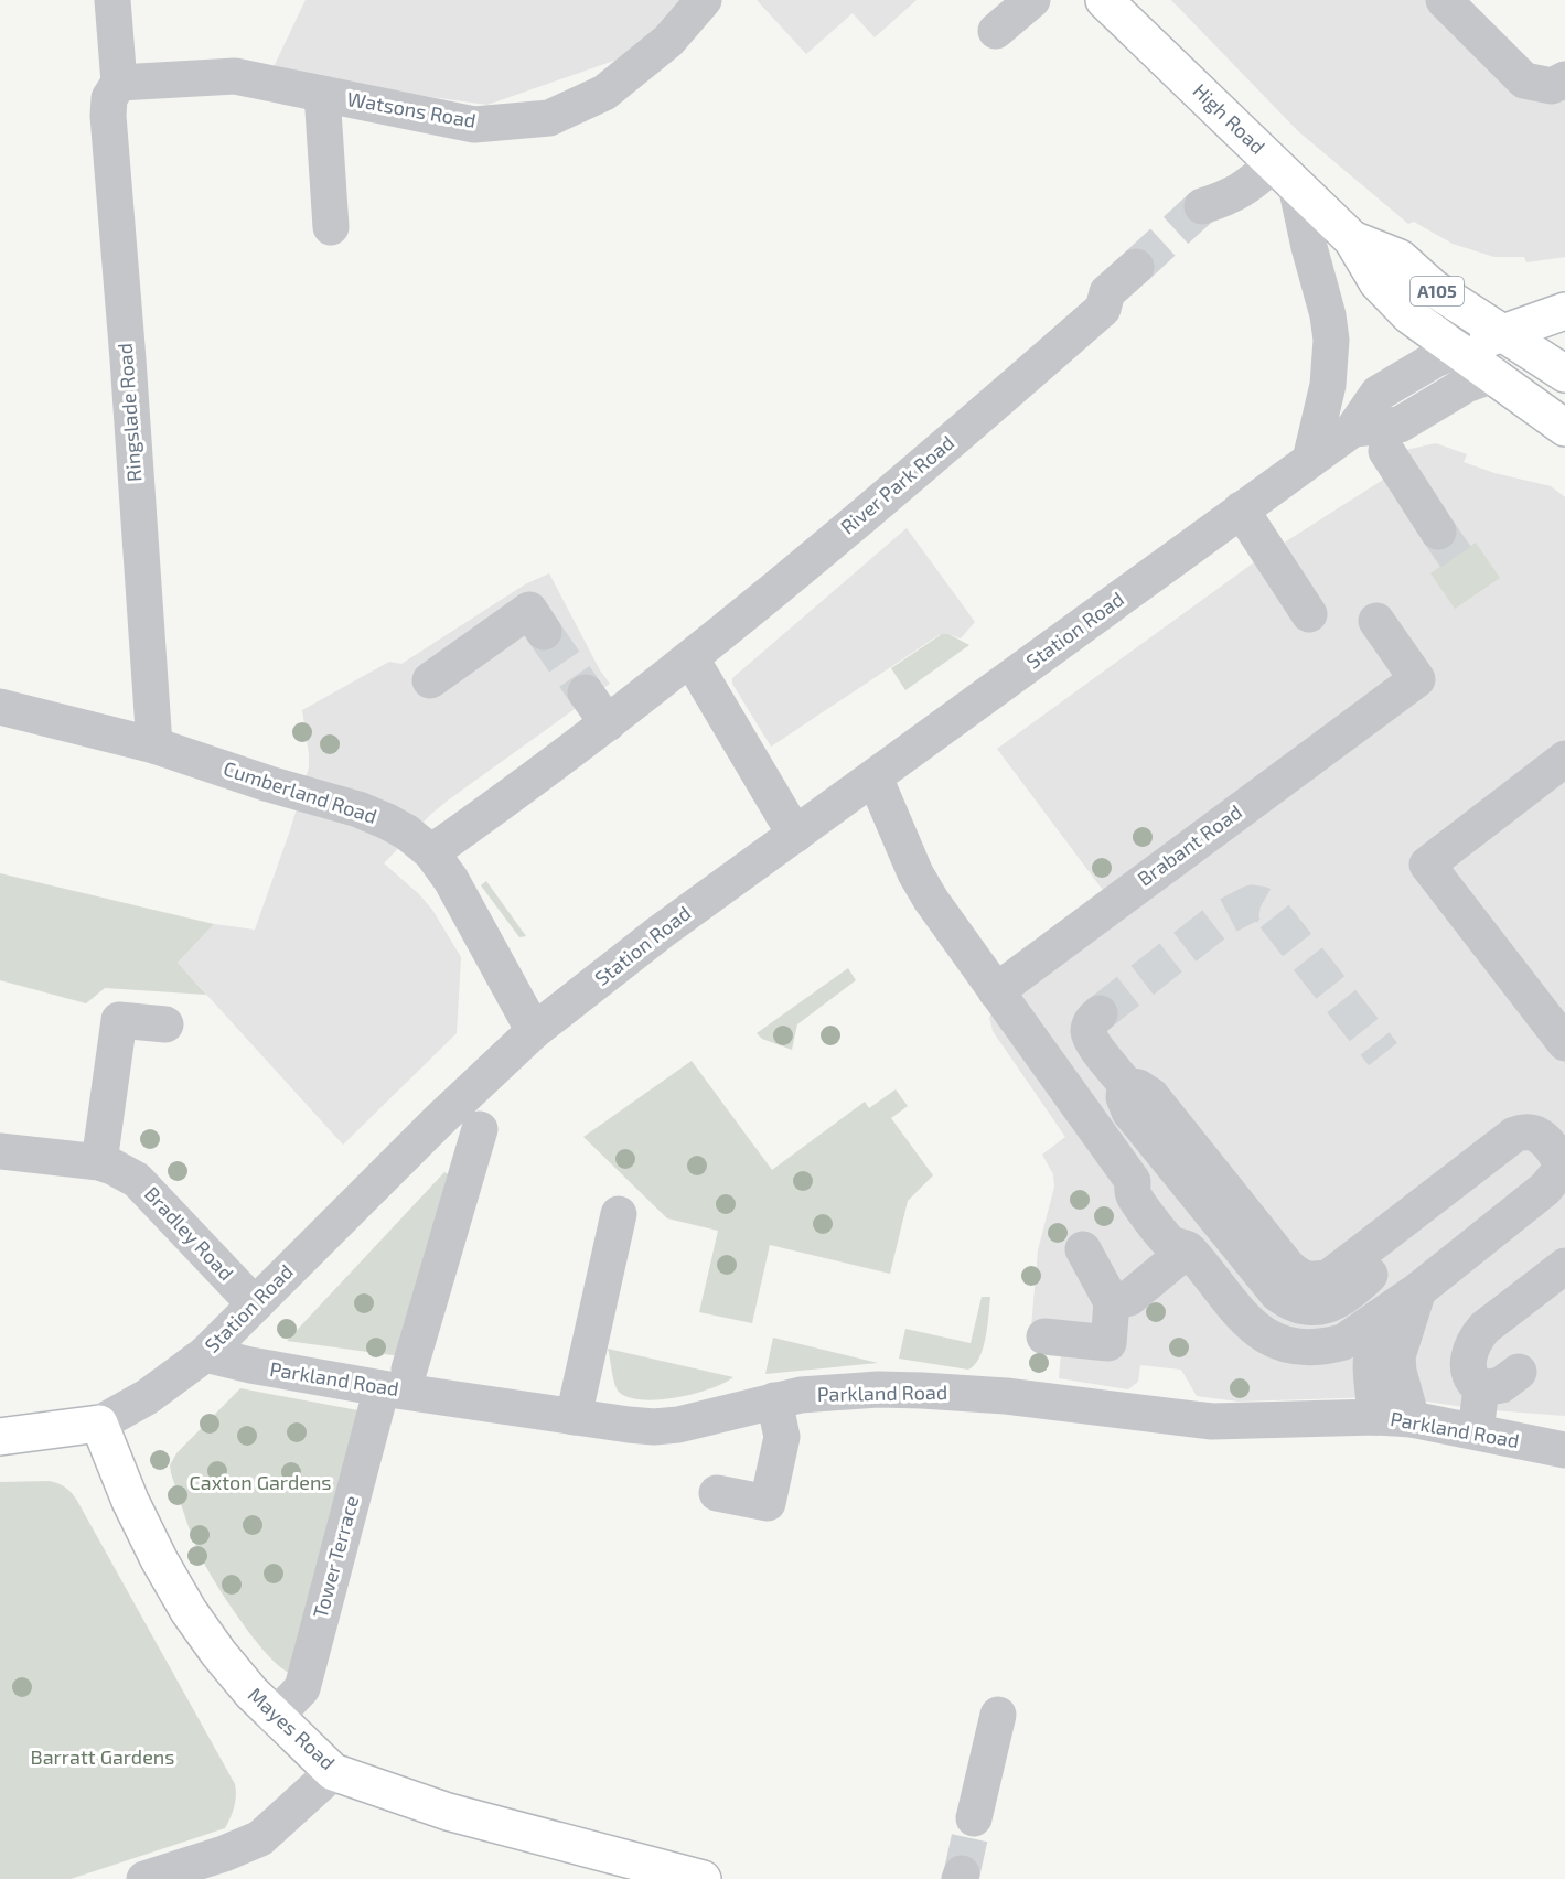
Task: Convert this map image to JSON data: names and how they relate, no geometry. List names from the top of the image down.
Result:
{
  "streets": {
    "main road": [
      "High Road",
      "A105",
      "Station Road",
      "Mayes Road"
    ],
    "street": [
      "Watsons Road",
      "Ringslade Road",
      "River Park Road",
      "Cumberland Road",
      "Brabant Road",
      "Bradley Road",
      "Parkland Road",
      "Tower Terrace"
    ]
  },
  "crossings": [
    ["Watsons Road", "Ringslade Road"],
    ["High Road", "Station Road"],
    ["Ringslade Road", "Cumberland Road"],
    ["River Park Road", "Cumberland Road"],
    ["Station Road", "Cumberland Road"],
    ["Station Road", "Bradley Road"],
    ["Station Road", "Parkland Road"],
    ["Station Road", "Mayes Road"],
    ["Parkland Road", "Tower Terrace"],
    ["Tower Terrace", "Mayes Road"]
  ],
  "parks": ["Caxton Gardens", "Barratt Gardens"]
}
